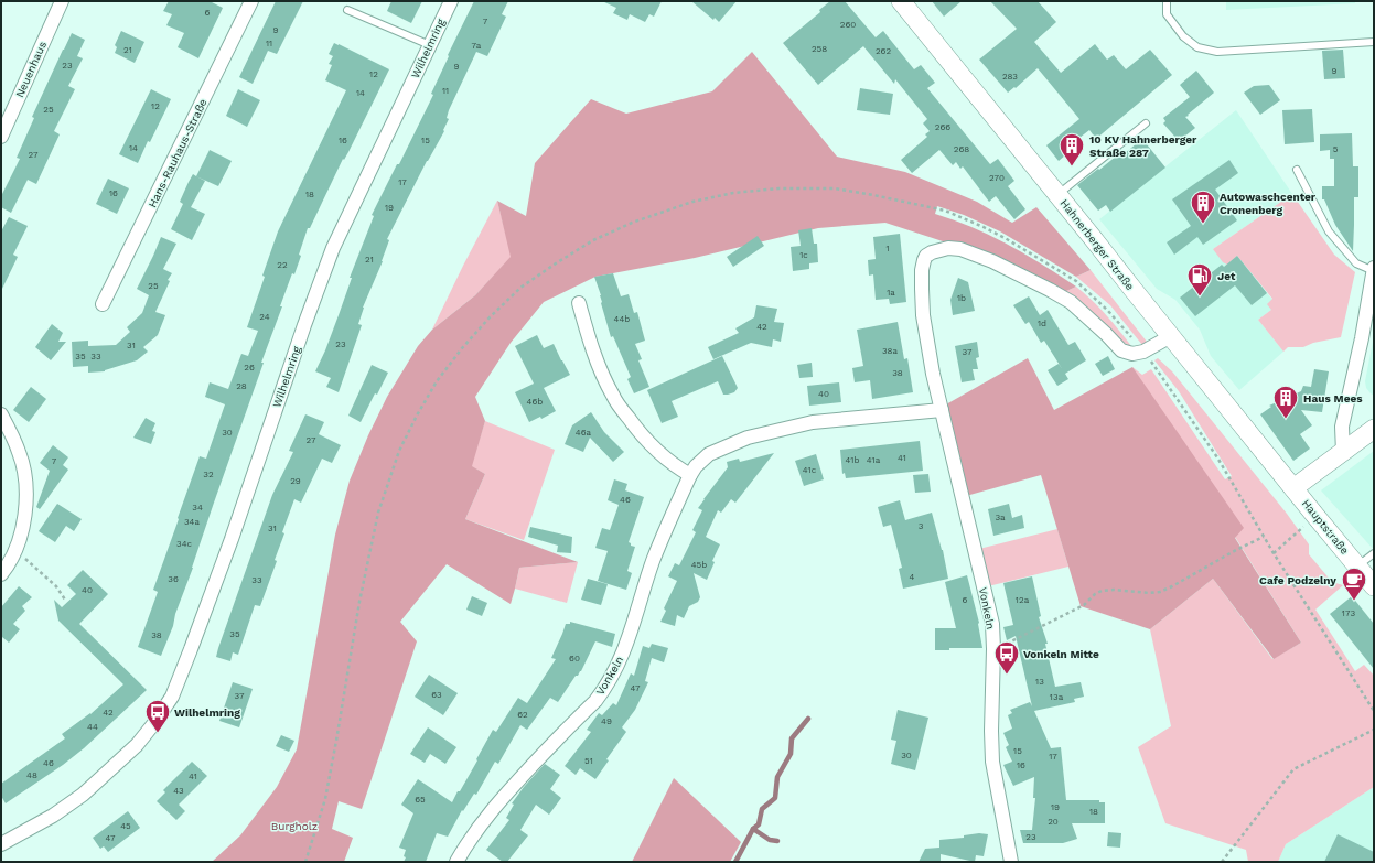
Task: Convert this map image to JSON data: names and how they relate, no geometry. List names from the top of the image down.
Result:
{
  "streets": {
    "main road": ["Hahnerberger Straße", "Hauptstraße"],
    "street": [
      "Wilhelmring",
      "Neuenhaus",
      "Hans-Rauhaus-Straße",
      "Vonkeln"
    ]
  },
  "crossings": [
    ["Hahnerberger Straße", "Hauptstraße"]
  ],
  "parks": ["Burgholz"],
  "places": {
    "building": ["10 KV Hahnerberger Straße 287", "Autowaschcenter Cronenberg", "Haus Mees"],
    "fuel station": ["Jet"],
    "cafe": ["Cafe Podzelny"],
    "bus stop": ["Vonkeln Mitte", "Wilhelmring"]
  },
  "house_numbers": [
    "6",
    "7",
    "260",
    "9",
    "11",
    "7a",
    "258",
    "21",
    "262",
    "23",
    "9",
    "9",
    "12",
    "283",
    "11",
    "14",
    "12",
    "25",
    "266",
    "16",
    "15",
    "14",
    "268",
    "5",
    "27",
    "270",
    "17",
    "16",
    "18",
    "19",
    "1",
    "1c",
    "21",
    "22",
    "25",
    "1a",
    "1b",
    "24",
    "44b",
    "1d",
    "42",
    "23",
    "31",
    "38a",
    "37",
    "35",
    "33",
    "26",
    "38",
    "28",
    "40",
    "46b",
    "30",
    "46a",
    "27",
    "41",
    "41b",
    "41a",
    "7",
    "41c",
    "32",
    "29",
    "46",
    "34",
    "3a",
    "34a",
    "3",
    "31",
    "34c",
    "45b",
    "4",
    "36",
    "33",
    "40",
    "6",
    "12a",
    "173",
    "35",
    "38",
    "60",
    "13",
    "47",
    "63",
    "37",
    "13a",
    "42",
    "62",
    "49",
    "44",
    "15",
    "30",
    "17",
    "51",
    "46",
    "16",
    "48",
    "41",
    "43",
    "65",
    "19",
    "18",
    "20",
    "45",
    "23",
    "47"
  ]
}
